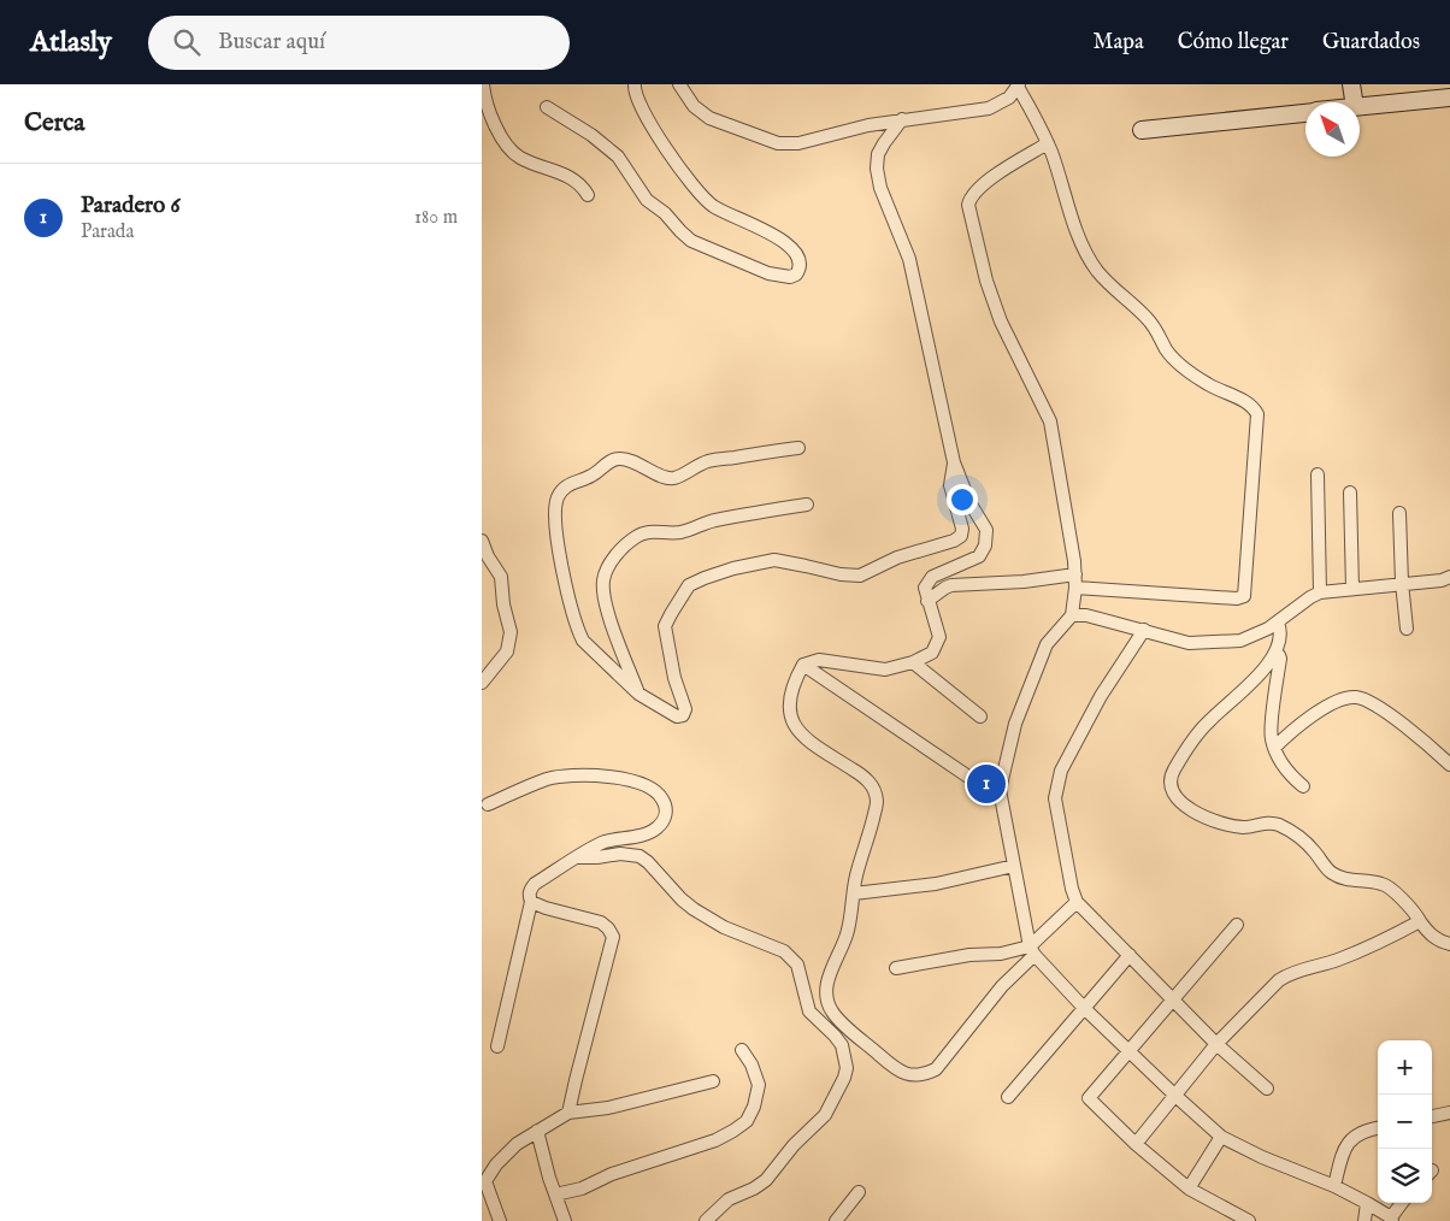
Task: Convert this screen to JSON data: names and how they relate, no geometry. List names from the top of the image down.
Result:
{
  "north": "top left",
  "page": {
    "header": "Atlasly",
    "search": "Buscar aquí",
    "nav": ["Mapa", "Cómo llegar", "Guardados"],
    "heading": "Cerca",
    "list": [
      {
        "mark": "1",
        "name": "Paradero 6",
        "note": "Parada",
        "value": "180 m"
      }
    ],
    "pins": "1",
    "map_buttons": ["+", "−"]
  }
}
